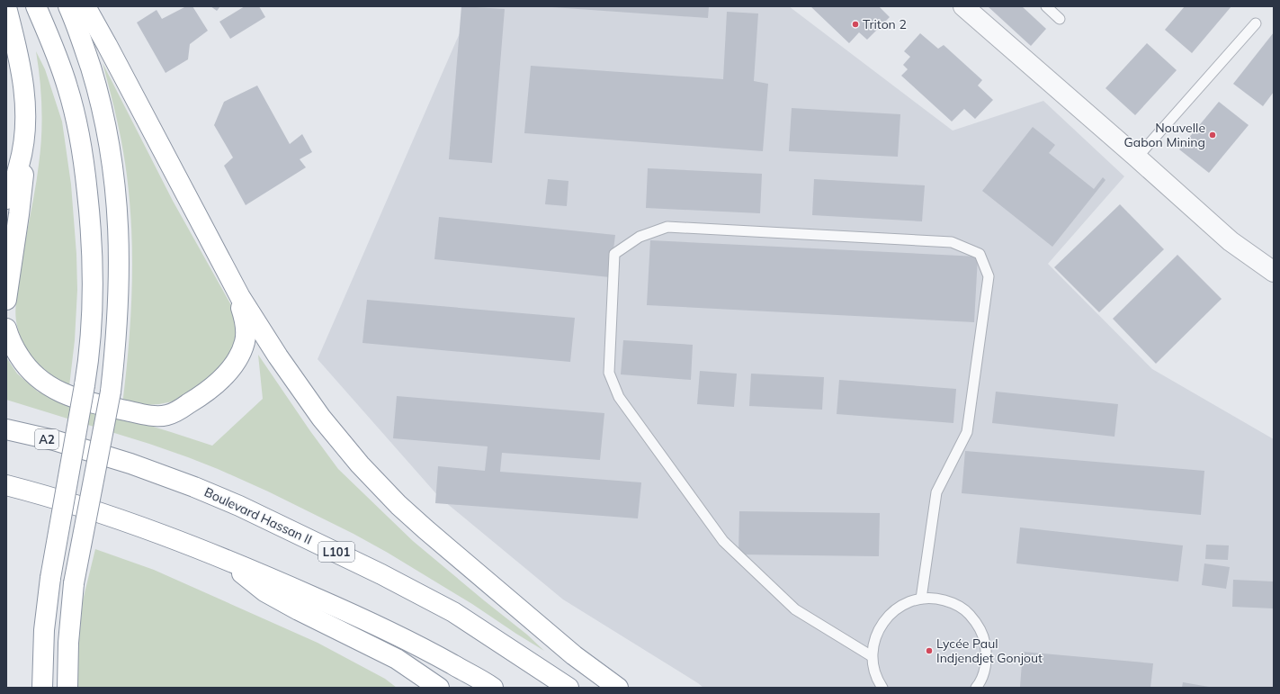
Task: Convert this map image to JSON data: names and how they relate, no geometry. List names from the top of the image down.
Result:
{
  "streets": {
    "highway": ["A2", "Boulevard Hassan II", "L101"]
  },
  "crossings": [
    ["A2", "Boulevard Hassan II"]
  ],
  "places": ["Triton 2", "Nouvelle Gabon Mining", "Lycée Paul Indjendjet Gonjout"]
}
